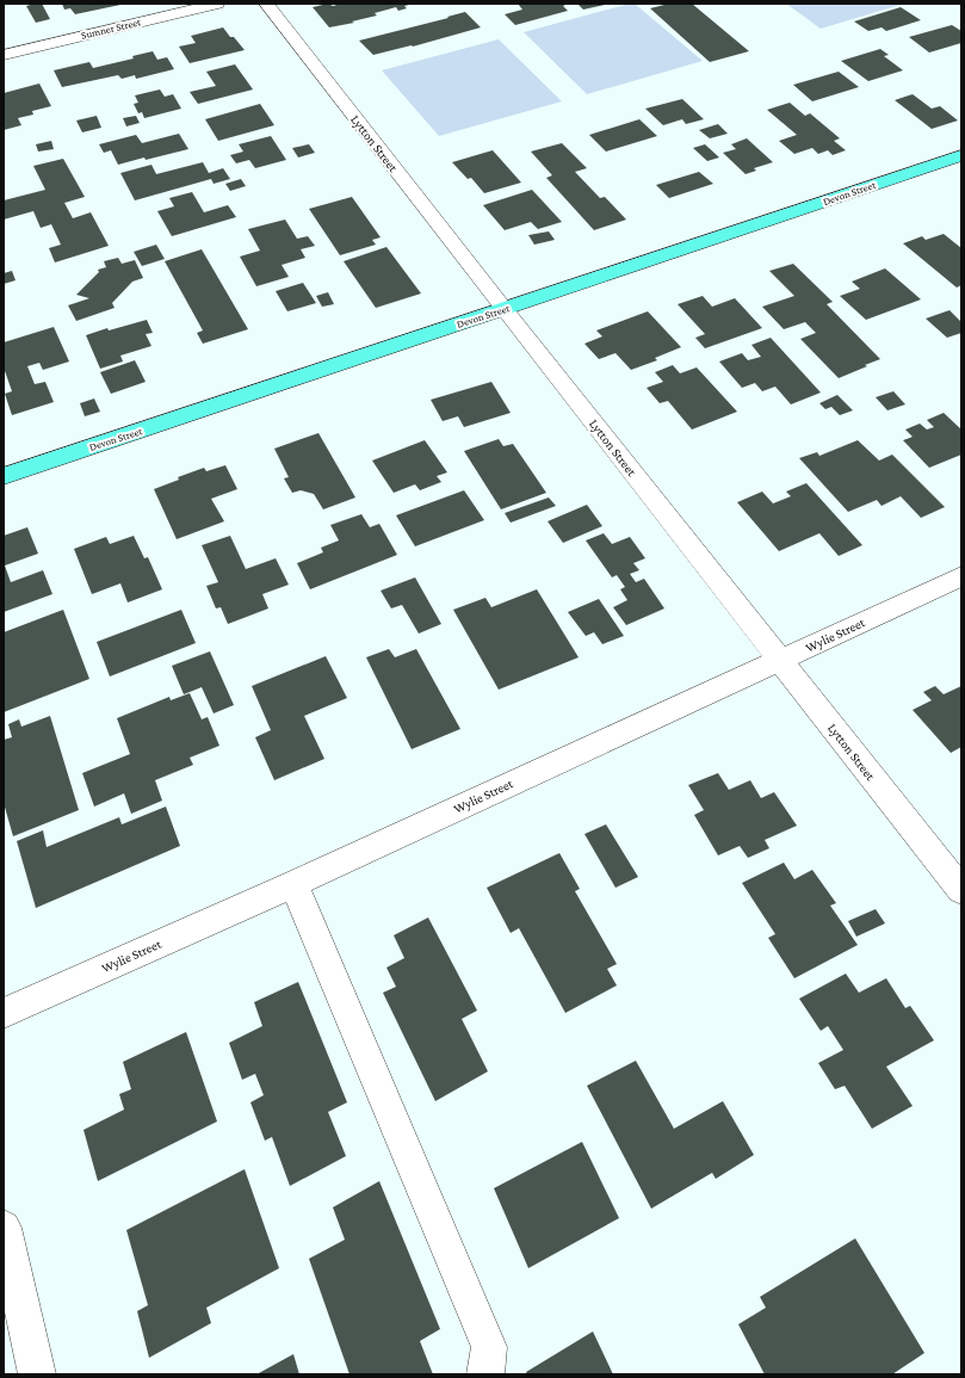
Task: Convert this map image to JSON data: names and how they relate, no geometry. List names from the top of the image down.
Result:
{
  "streets": {
    "main road": ["Devon Street"],
    "street": ["Sumner Street", "Lytton Street", "Wylie Street"]
  },
  "crossings": [
    ["Lytton Street", "Devon Street"],
    ["Lytton Street", "Wylie Street"]
  ]
}
